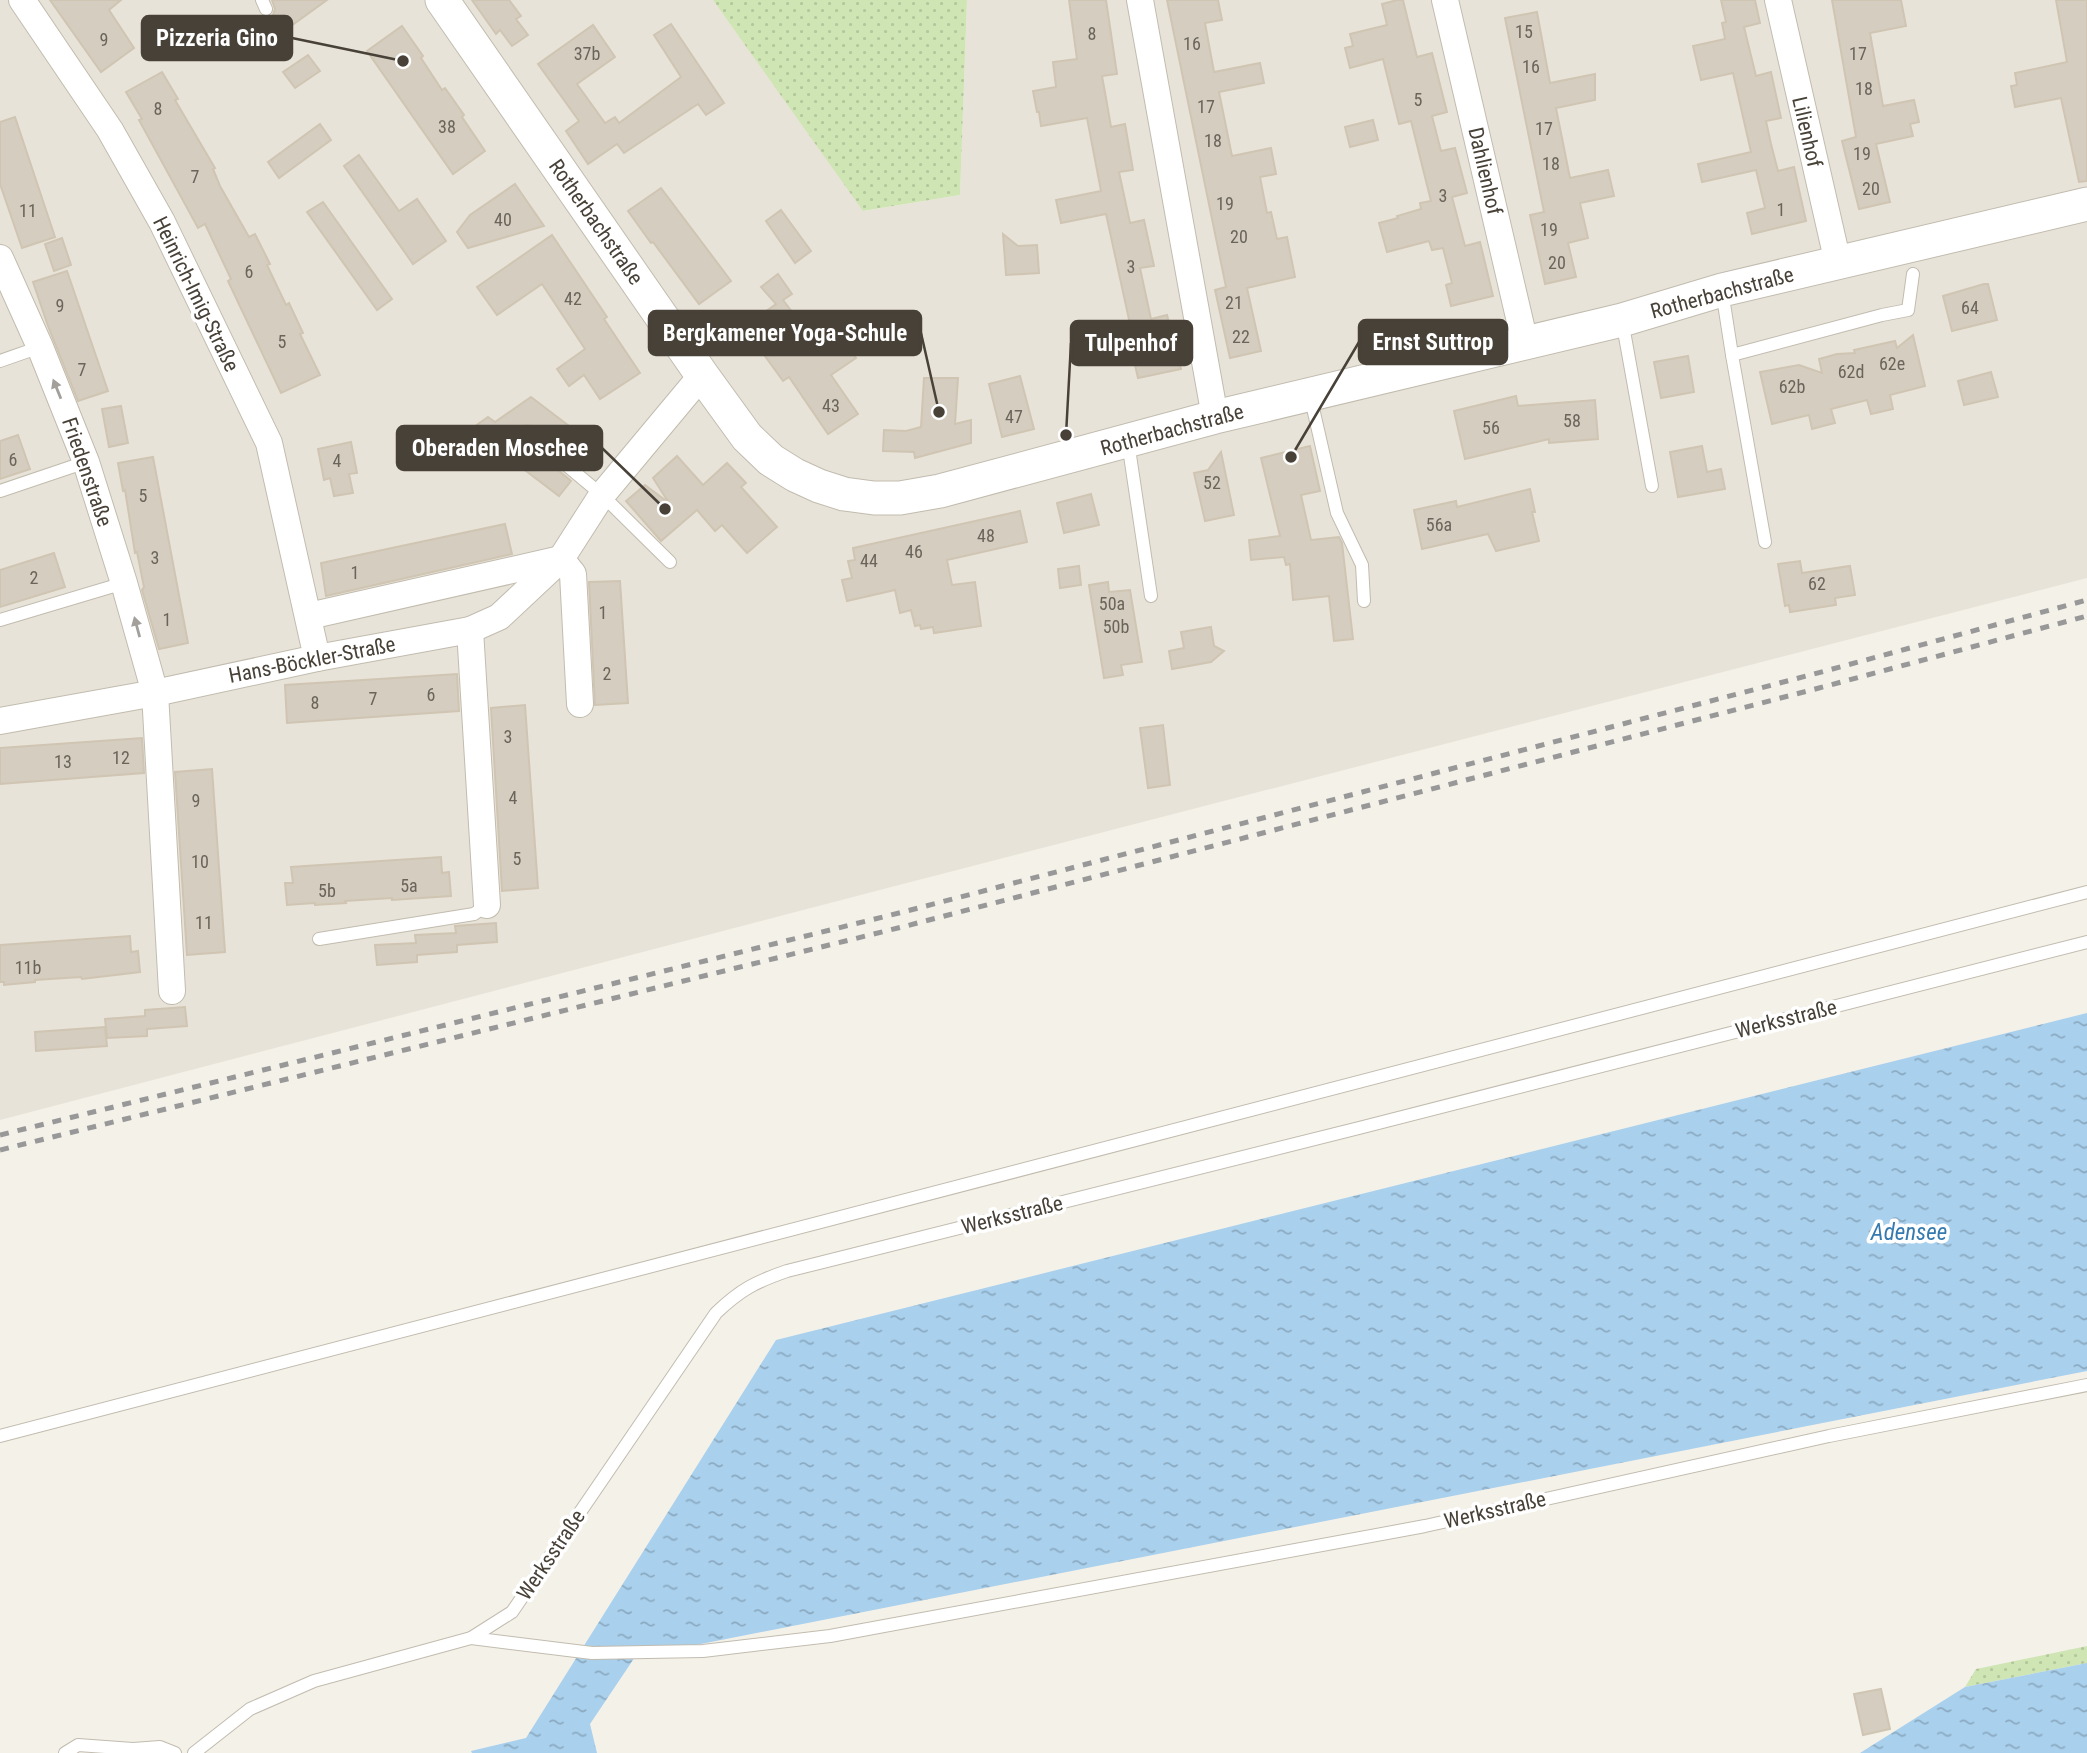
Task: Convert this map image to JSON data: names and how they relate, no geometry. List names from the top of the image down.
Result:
{
  "streets": {
    "street": [
      "Lilienhof",
      "Dahlienhof",
      "Rotherbachstraße",
      "Heinrich-Imig-Straße",
      "Friedenstraße",
      "Hans-Böckler-Straße"
    ],
    "lane": ["Werksstraße"]
  },
  "crossings": [
    ["Lilienhof", "Rotherbachstraße"],
    ["Dahlienhof", "Rotherbachstraße"],
    ["Rotherbachstraße", "Hans-Böckler-Straße"],
    ["Heinrich-Imig-Straße", "Hans-Böckler-Straße"],
    ["Friedenstraße", "Hans-Böckler-Straße"]
  ],
  "one_way": ["Friedenstraße"],
  "water": ["Adensee"],
  "places": [
    "Pizzeria Gino",
    "Bergkamener Yoga-Schule",
    "Tulpenhof",
    "Ernst Suttrop",
    "Oberaden Moschee"
  ],
  "house_numbers": [
    "15",
    "8",
    "9",
    "16",
    "37b",
    "17",
    "16",
    "18",
    "5",
    "17",
    "8",
    "38",
    "17",
    "18",
    "19",
    "18",
    "7",
    "20",
    "3",
    "19",
    "1",
    "11",
    "40",
    "19",
    "20",
    "20",
    "3",
    "6",
    "42",
    "21",
    "9",
    "64",
    "22",
    "5",
    "62e",
    "7",
    "62d",
    "62b",
    "43",
    "47",
    "58",
    "56",
    "6",
    "4",
    "52",
    "5",
    "56a",
    "48",
    "46",
    "3",
    "44",
    "1",
    "2",
    "62",
    "50a",
    "1",
    "1",
    "50b",
    "2",
    "6",
    "7",
    "8",
    "3",
    "12",
    "13",
    "4",
    "9",
    "5",
    "10",
    "5a",
    "5b",
    "11",
    "11b"
  ]
}
